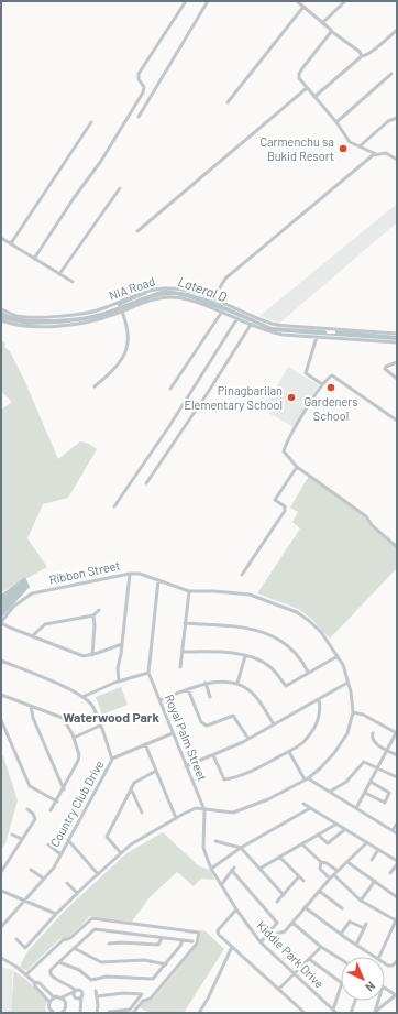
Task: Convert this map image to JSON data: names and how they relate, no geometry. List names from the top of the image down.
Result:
{
  "streets": {
    "street": [
      "NIA Road",
      "Ribbon Street",
      "Royal Palm Street",
      "Country Club Drive",
      "Kiddie Park Drive"
    ]
  },
  "crossings": [
    ["Royal Palm Street", "Kiddie Park Drive"]
  ],
  "districts": ["Waterwood Park"],
  "water": ["Lateral D"],
  "places": ["Carmenchu sa Bukid Resort", "Gardeners School", "Pinagbarilan Elementary School"],
  "north": "bottom right"
}
